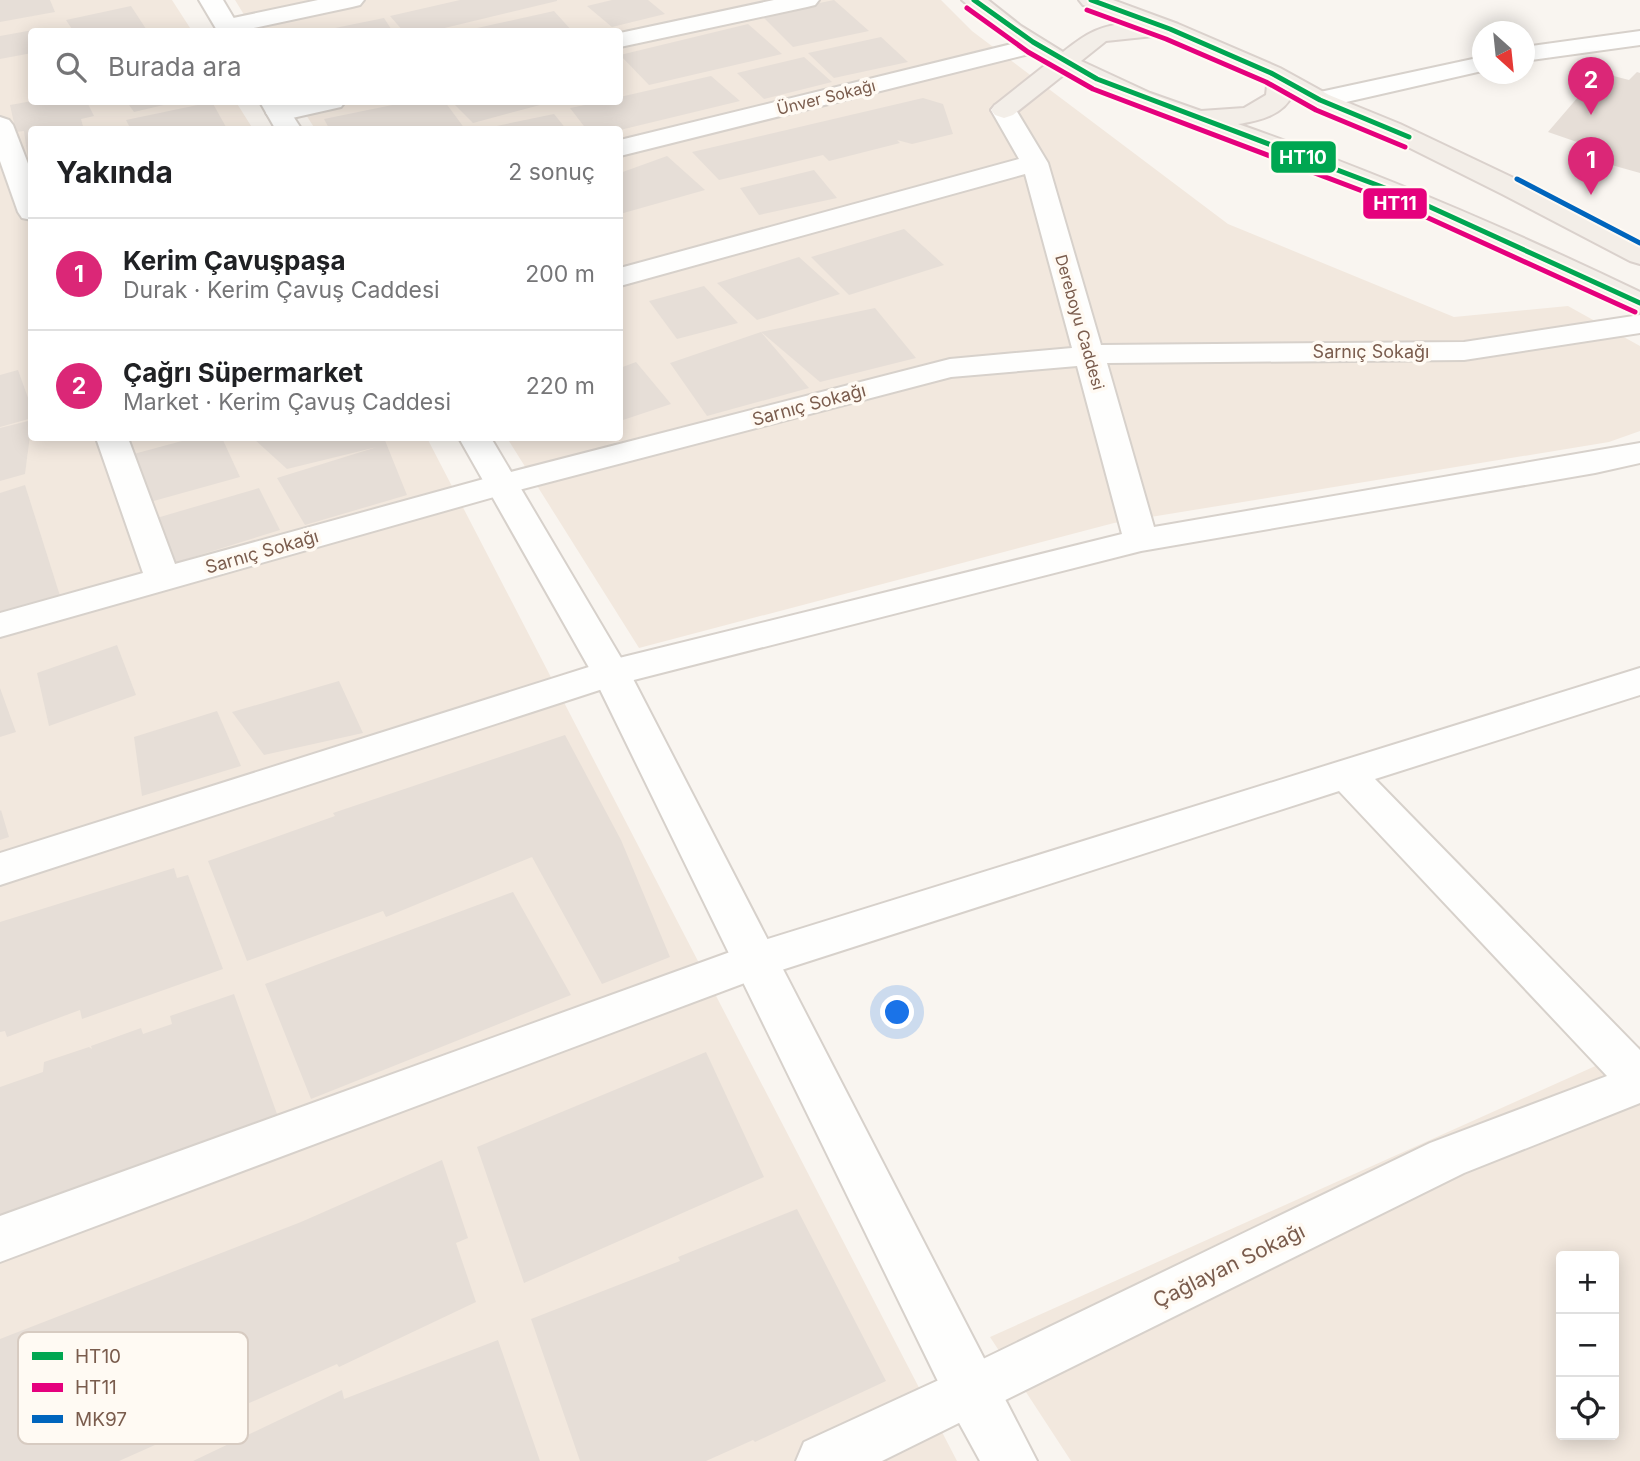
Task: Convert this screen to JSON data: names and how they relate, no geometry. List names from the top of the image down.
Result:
{
  "streets": {
    "street": [
      "Ünver Sokağı",
      "Dereboyu Caddesi",
      "Sarnıç Sokağı",
      "Çağlayan Sokağı"
    ]
  },
  "crossings": [
    ["Dereboyu Caddesi", "Sarnıç Sokağı"]
  ],
  "lines": ["transit line HT10", "transit line HT11", "transit line MK97"],
  "legend": ["HT10", "HT11", "MK97"],
  "north": "bottom right",
  "page": {
    "search": "Burada ara",
    "pins": ["2", "1"],
    "heading": ["Yakında", "2 sonuç"],
    "list": [
      {
        "mark": "1",
        "name": "Kerim Çavuşpaşa",
        "note": "Durak · Kerim Çavuş Caddesi",
        "value": "200 m"
      },
      {
        "mark": "2",
        "name": "Çağrı Süpermarket",
        "note": "Market · Kerim Çavuş Caddesi",
        "value": "220 m"
      }
    ],
    "map_buttons": ["+", "−"]
  }
}
